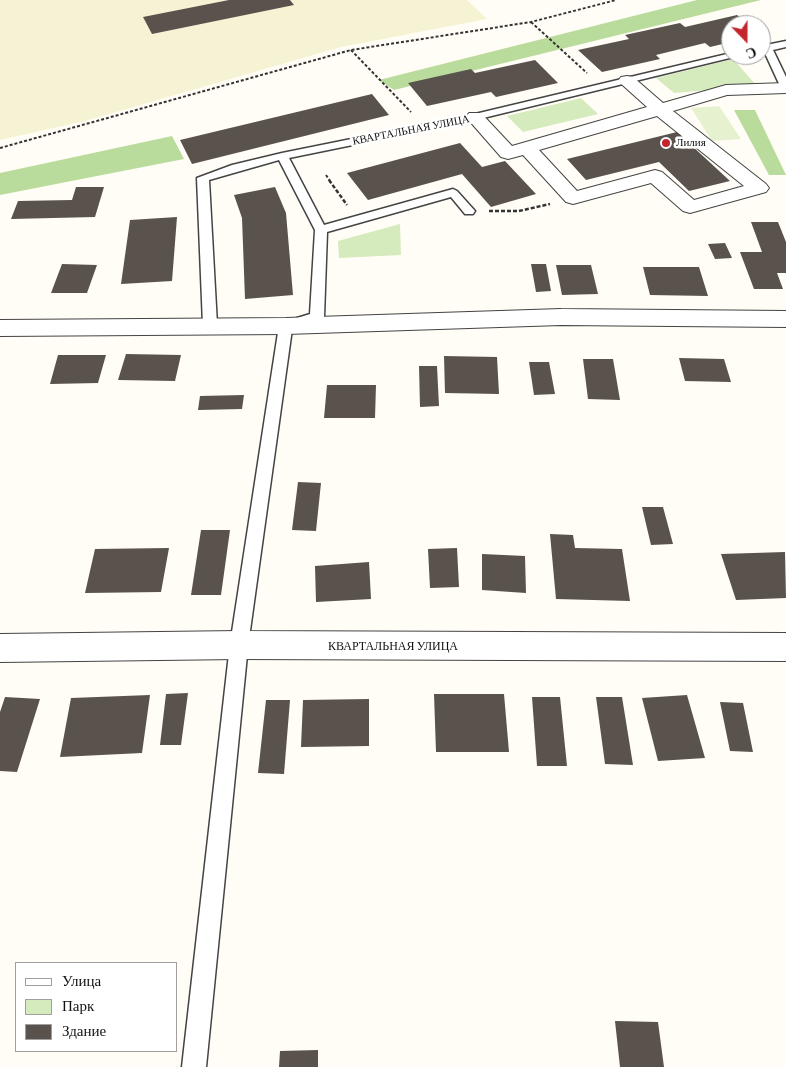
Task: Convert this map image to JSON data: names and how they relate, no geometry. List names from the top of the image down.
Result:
{
  "streets": {
    "street": ["КВАРТАЛЬНАЯ УЛИЦА"]
  },
  "places": ["Лилия"],
  "legend": ["Улица", "Парк", "Здание"],
  "north": "bottom"
}
